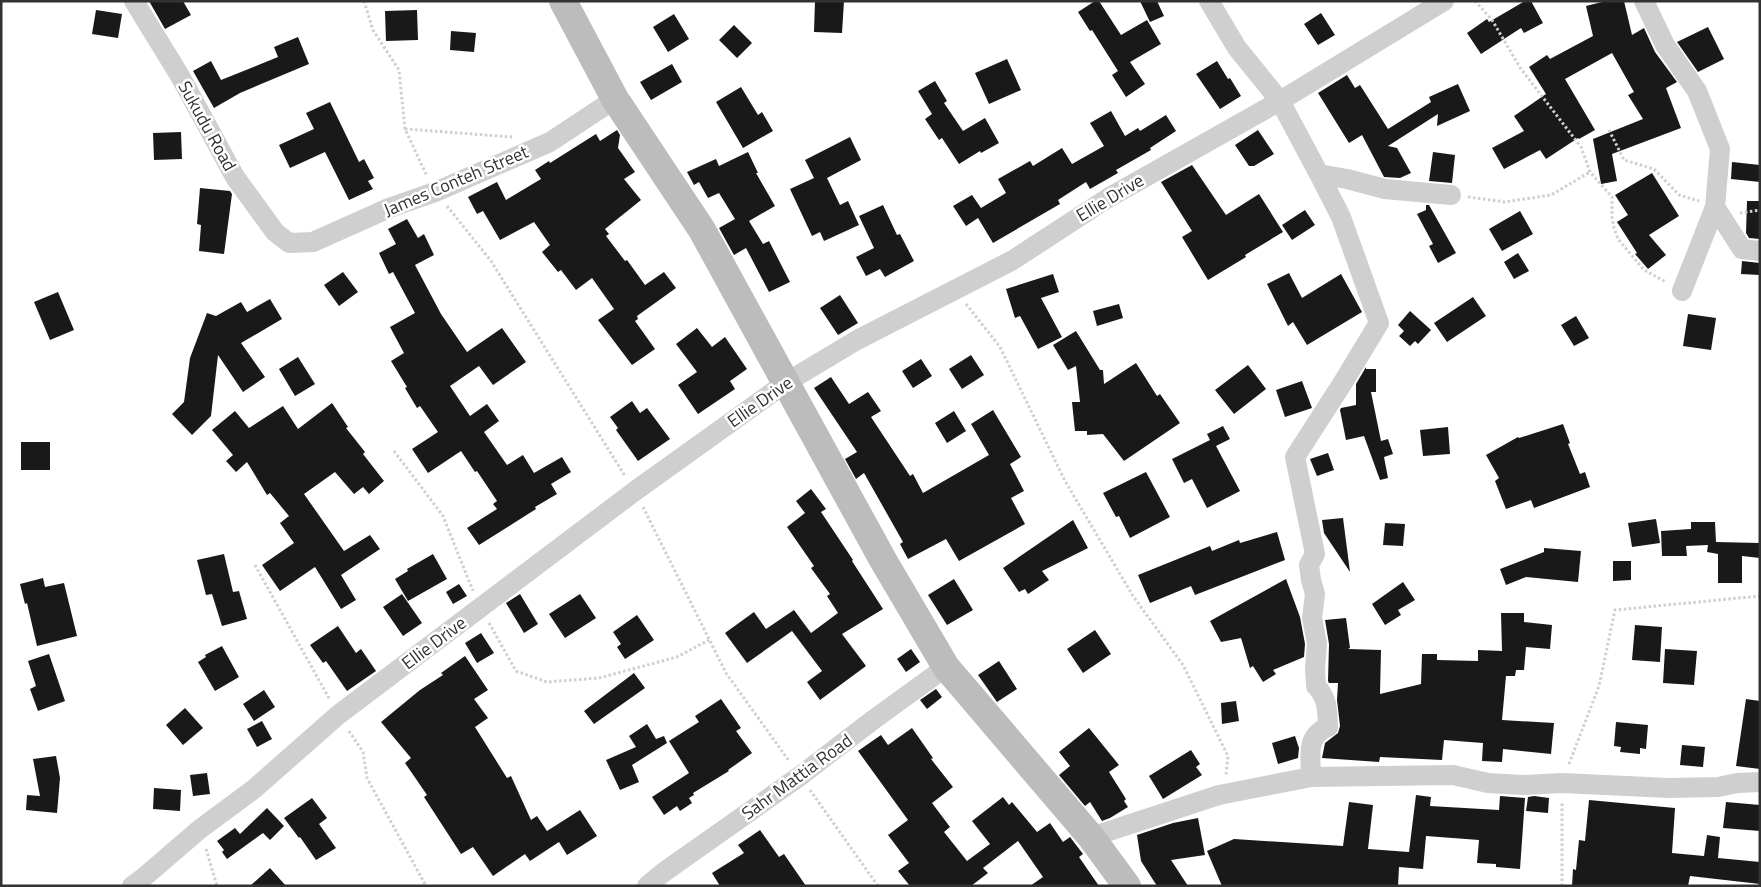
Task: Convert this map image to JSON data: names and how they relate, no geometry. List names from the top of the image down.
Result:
{
  "streets": {
    "street": [
      "Sukudu Road",
      "James Conteh Street",
      "Ellie Drive",
      "Sahr Mattia Road"
    ]
  },
  "crossings": [
    ["Sukudu Road", "James Conteh Street"]
  ]
}
